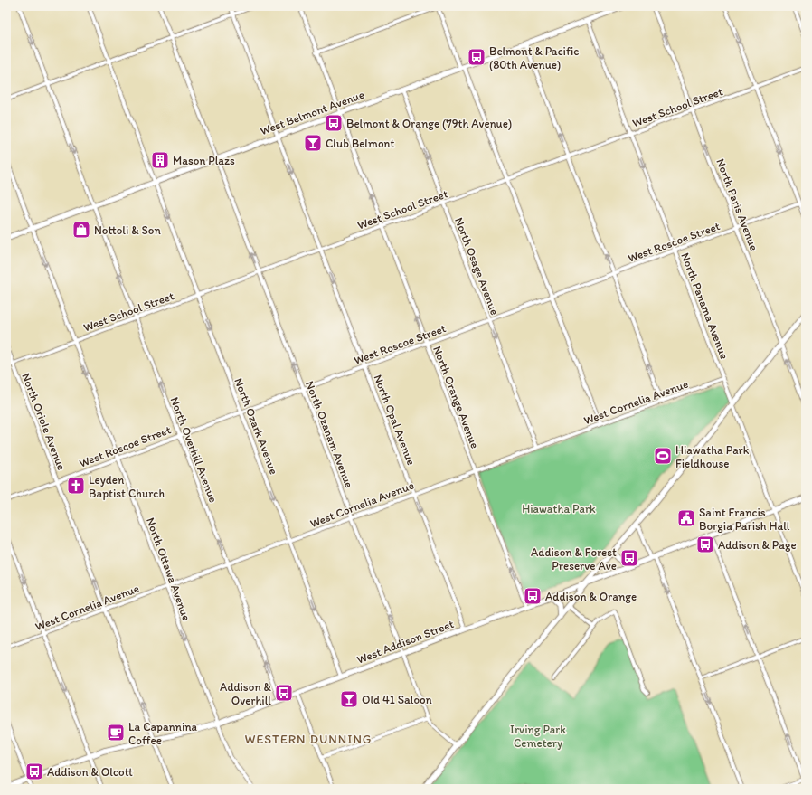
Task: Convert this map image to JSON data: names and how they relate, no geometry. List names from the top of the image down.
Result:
{
  "streets": {
    "main road": ["West Belmont Avenue", "West Addison Street"],
    "street": [
      "West School Street",
      "North Paris Avenue",
      "West Roscoe Street",
      "North Osage Avenue",
      "North Panama Avenue",
      "North Orange Avenue",
      "West Cornelia Avenue",
      "North Opal Avenue",
      "North Oriole Avenue",
      "North Ozark Avenue",
      "North Ozanam Avenue",
      "North Overhill Avenue",
      "North Ottawa Avenue"
    ]
  },
  "crossings": [
    ["West School Street", "North Paris Avenue"],
    ["West School Street", "North Osage Avenue"],
    ["West School Street", "North Panama Avenue"],
    ["West School Street", "North Orange Avenue"],
    ["West School Street", "North Opal Avenue"],
    ["West School Street", "North Oriole Avenue"],
    ["West School Street", "North Ozark Avenue"],
    ["West School Street", "North Ozanam Avenue"],
    ["West School Street", "North Overhill Avenue"],
    ["West School Street", "North Ottawa Avenue"],
    ["West Belmont Avenue", "North Osage Avenue"],
    ["West Belmont Avenue", "North Panama Avenue"],
    ["West Belmont Avenue", "North Orange Avenue"],
    ["West Belmont Avenue", "North Opal Avenue"],
    ["West Belmont Avenue", "North Ozark Avenue"],
    ["West Belmont Avenue", "North Ozanam Avenue"],
    ["West Belmont Avenue", "North Overhill Avenue"],
    ["West Belmont Avenue", "North Ottawa Avenue"],
    ["North Paris Avenue", "West Roscoe Street"],
    ["West Roscoe Street", "North Osage Avenue"],
    ["West Roscoe Street", "North Panama Avenue"],
    ["West Roscoe Street", "North Orange Avenue"],
    ["West Roscoe Street", "North Opal Avenue"],
    ["West Roscoe Street", "North Oriole Avenue"],
    ["West Roscoe Street", "North Ozark Avenue"],
    ["West Roscoe Street", "North Ozanam Avenue"],
    ["West Roscoe Street", "North Overhill Avenue"],
    ["West Roscoe Street", "North Ottawa Avenue"],
    ["North Osage Avenue", "West Cornelia Avenue"],
    ["North Panama Avenue", "West Cornelia Avenue"],
    ["North Panama Avenue", "West Addison Street"],
    ["North Orange Avenue", "West Cornelia Avenue"],
    ["North Orange Avenue", "West Addison Street"],
    ["West Cornelia Avenue", "North Opal Avenue"],
    ["West Cornelia Avenue", "North Oriole Avenue"],
    ["West Cornelia Avenue", "North Ozark Avenue"],
    ["West Cornelia Avenue", "North Ozanam Avenue"],
    ["West Cornelia Avenue", "North Overhill Avenue"],
    ["West Cornelia Avenue", "North Ottawa Avenue"],
    ["North Opal Avenue", "West Addison Street"],
    ["North Oriole Avenue", "West Addison Street"],
    ["North Ozark Avenue", "West Addison Street"],
    ["North Ozanam Avenue", "West Addison Street"],
    ["North Overhill Avenue", "West Addison Street"],
    ["North Ottawa Avenue", "West Addison Street"]
  ],
  "one_way": [
    "North Paris Avenue",
    "North Osage Avenue",
    "North Panama Avenue",
    "North Orange Avenue",
    "North Opal Avenue",
    "North Oriole Avenue",
    "North Ozark Avenue",
    "North Ozanam Avenue",
    "North Ottawa Avenue"
  ],
  "districts": ["WESTERN DUNNING"],
  "parks": ["Hiawatha Park", "Irving Park Cemetery"],
  "places": {
    "bus stop": [
      "Belmont & Pacific (80th Avenue)",
      "Belmont & Orange (79th Avenue)",
      "Addison & Page",
      "Addison & Forest Preserve Ave",
      "Addison & Orange",
      "Addison & Overhill",
      "Addison & Olcott"
    ],
    "bar": ["Club Belmont", "Old 41 Saloon"],
    "building": ["Mason Plazs"],
    "shop": ["Nottoli & Son"],
    "sports": ["Hiawatha Park Fieldhouse"],
    "church": ["Leyden Baptist Church"],
    "public building": ["Saint Francis Borgia Parish Hall"],
    "cafe": ["La Capannina Coffee"]
  }
}
